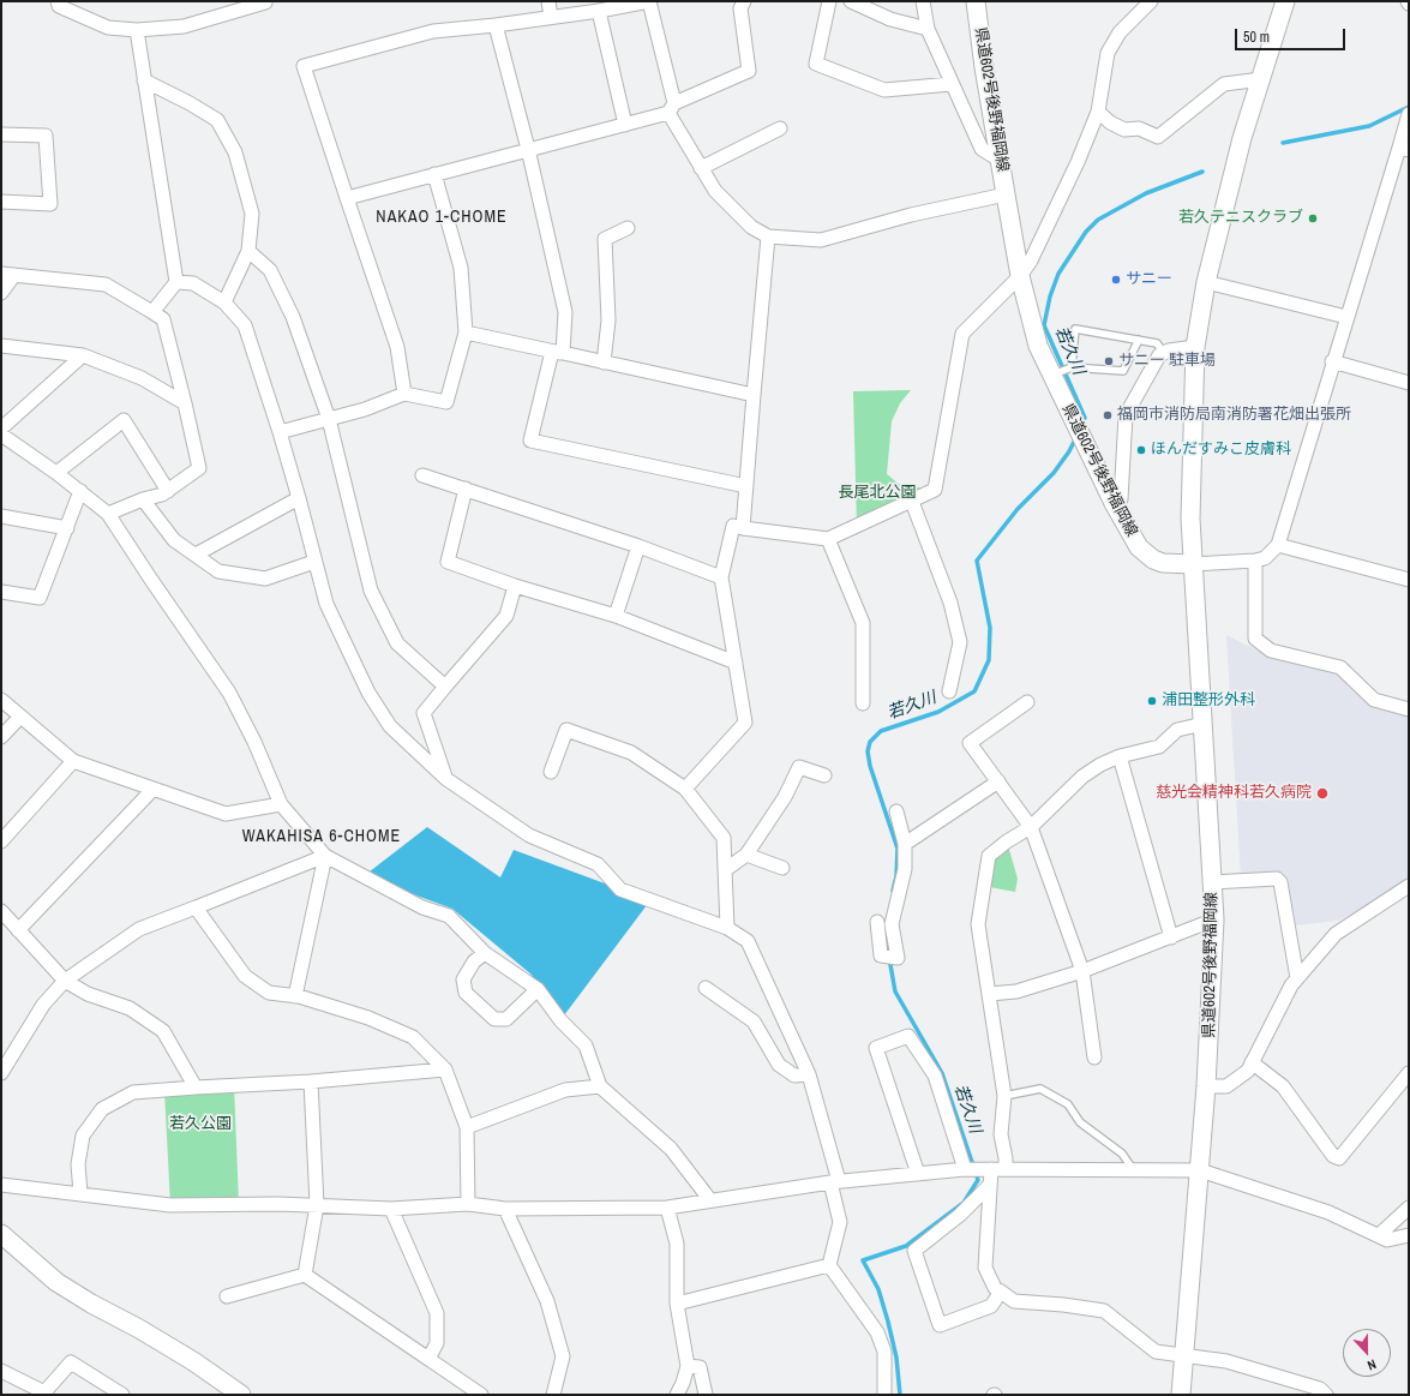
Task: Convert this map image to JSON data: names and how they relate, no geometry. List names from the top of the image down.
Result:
{
  "streets": {
    "main road": ["県道602号後野福岡線"]
  },
  "districts": ["NAKAO 1-CHOME", "WAKAHISA 6-CHOME"],
  "water": ["若久川"],
  "parks": ["長尾北公園", "若久公園"],
  "places": [
    "若久テニスクラブ",
    "サニー",
    "サニー 駐車場",
    "福岡市消防局南消防署花畑出張所",
    "ほんだすみこ皮膚科",
    "浦田整形外科",
    "慈光会精神科若久病院"
  ],
  "scale_bar": "50 m",
  "north": "bottom"
}
